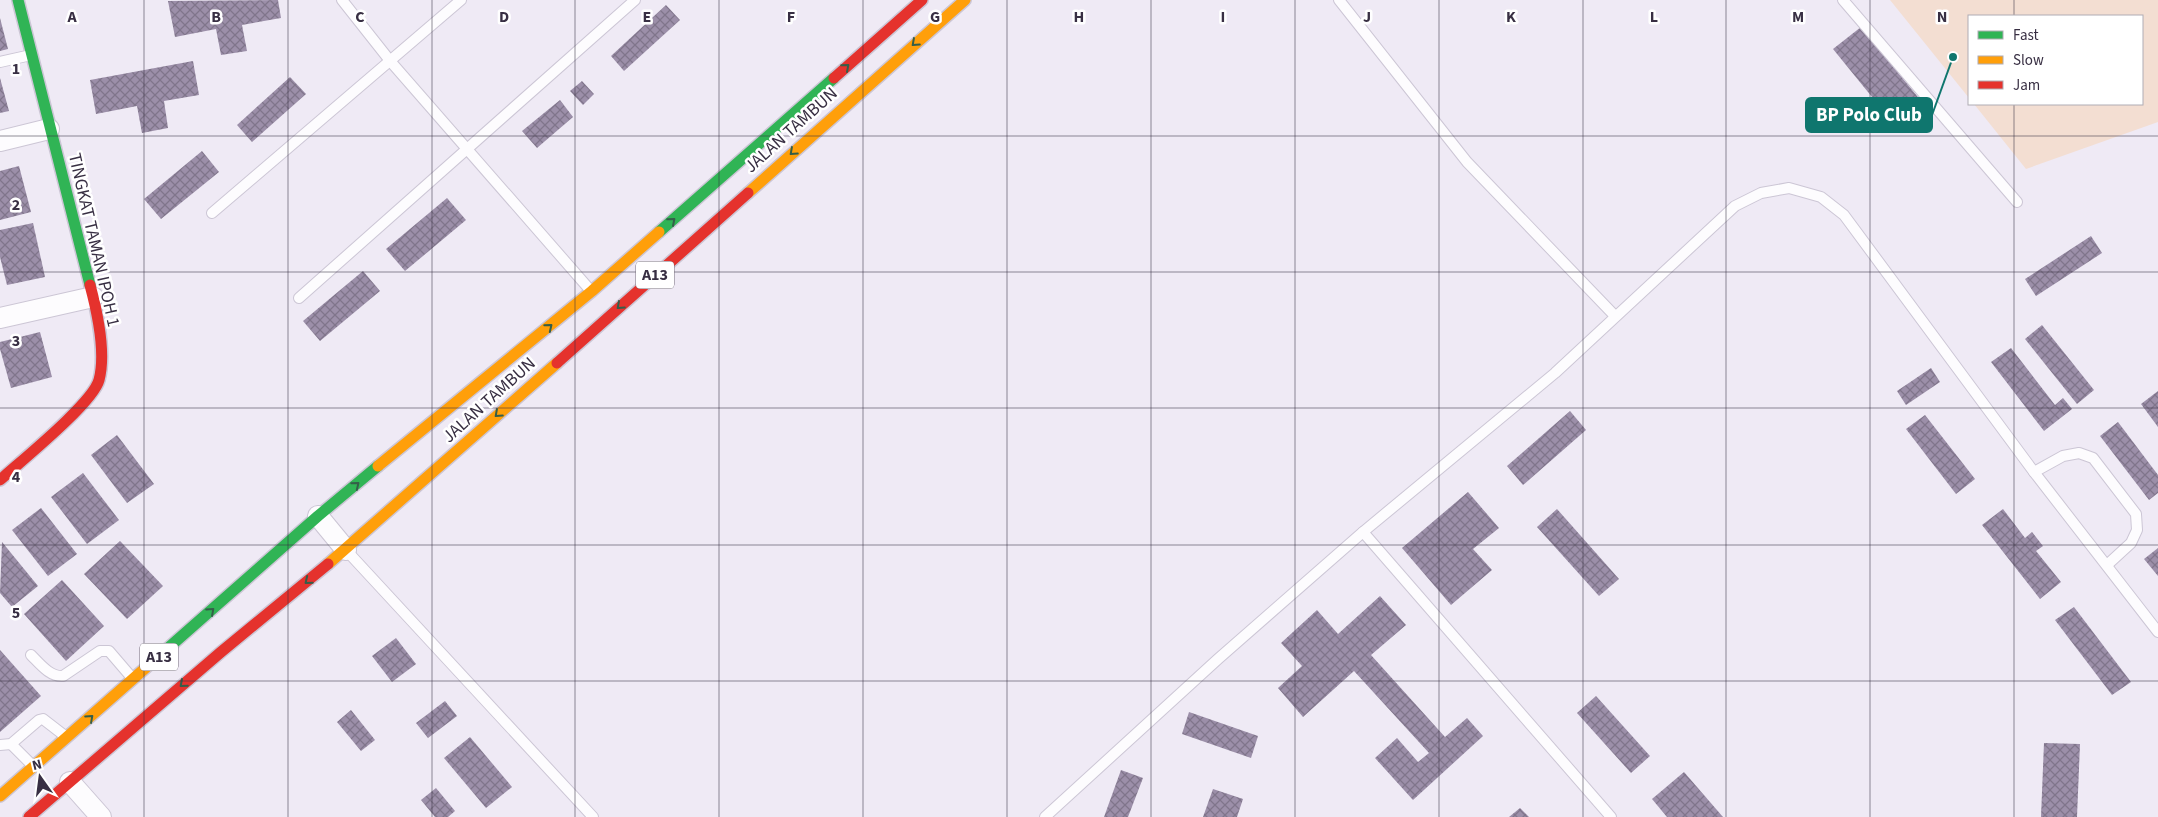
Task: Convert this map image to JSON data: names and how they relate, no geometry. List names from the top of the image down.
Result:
{
  "streets": {
    "main road": ["JALAN TAMBUN", "TINGKAT TAMAN IPOH 1", "A13"]
  },
  "places": ["BP Polo Club"],
  "legend": ["Fast", "Slow", "Jam"],
  "north": "top",
  "grid": {
    "columns": [
      "A",
      "B",
      "C",
      "D",
      "E",
      "F",
      "G",
      "H",
      "I",
      "J",
      "K",
      "L",
      "M",
      "N"
    ],
    "rows": [
      "1",
      "2",
      "3",
      "4",
      "5"
    ]
  }
}
